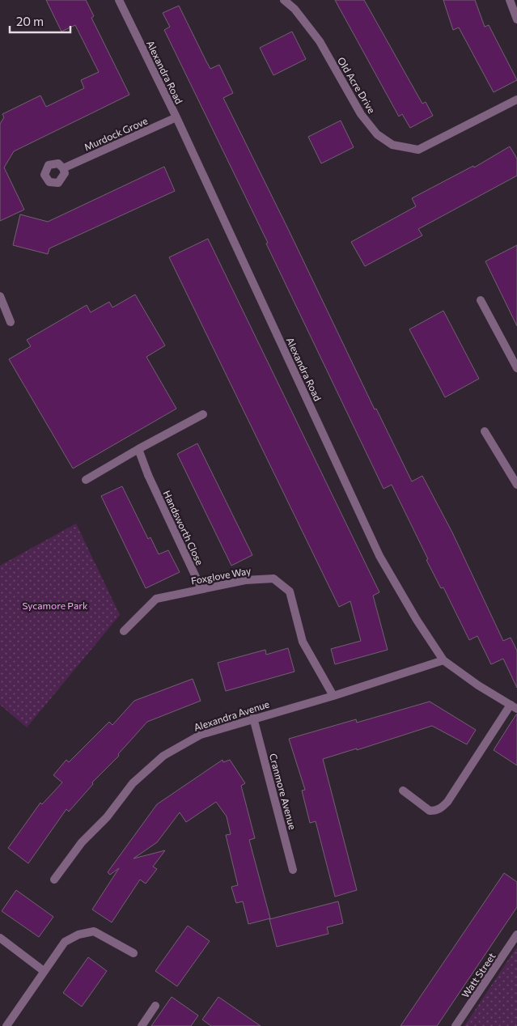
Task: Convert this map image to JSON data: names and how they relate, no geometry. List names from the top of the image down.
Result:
{
  "streets": {
    "street": [
      "Alexandra Road",
      "Old Acre Drive",
      "Murdock Grove",
      "Handsworth Close",
      "Foxglove Way",
      "Alexandra Avenue",
      "Cranmore Avenue",
      "Watt Street"
    ]
  },
  "crossings": [
    ["Alexandra Road", "Murdock Grove"],
    ["Alexandra Road", "Alexandra Avenue"],
    ["Handsworth Close", "Foxglove Way"],
    ["Foxglove Way", "Alexandra Avenue"],
    ["Alexandra Avenue", "Cranmore Avenue"]
  ],
  "parks": ["Sycamore Park"],
  "scale_bar": "20 m"
}
